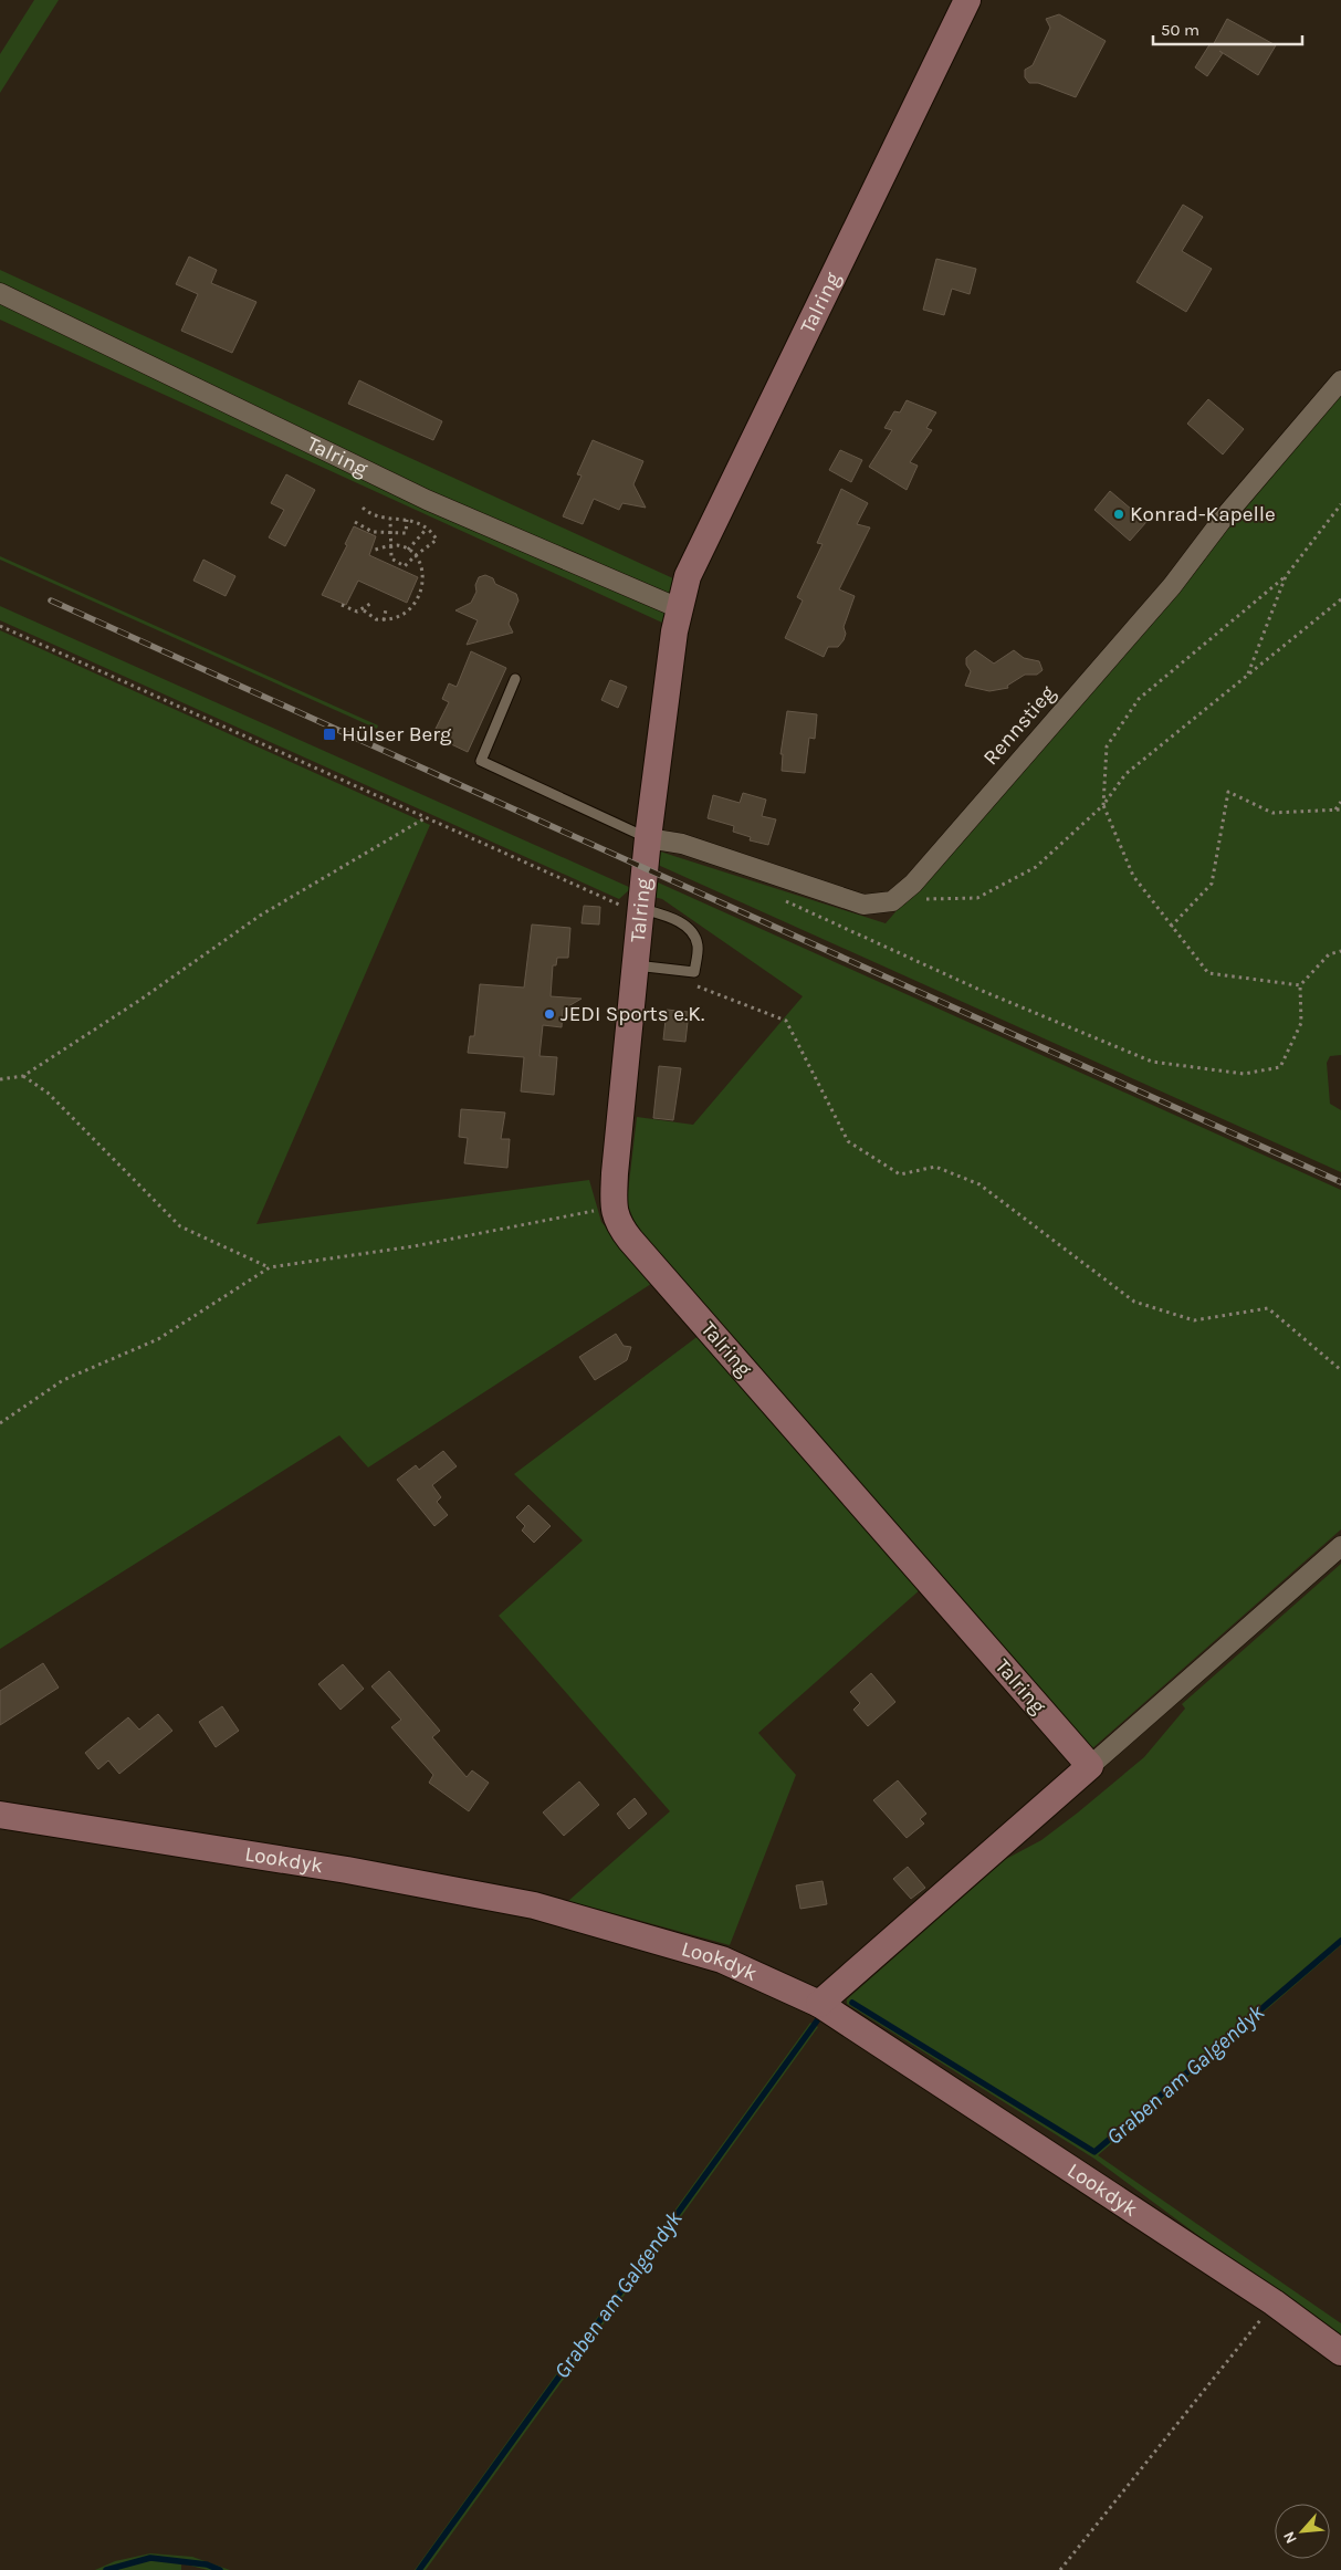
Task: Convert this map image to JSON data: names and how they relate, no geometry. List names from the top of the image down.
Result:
{
  "streets": {
    "street": ["Talring", "Rennstieg", "Lookdyk"]
  },
  "water": ["Graben am Galgendyk"],
  "places": {
    "other": ["Konrad-Kapelle", "JEDI Sports e.K."],
    "transit": ["Hülser Berg"]
  },
  "scale_bar": "50 m",
  "north": "bottom left"
}
